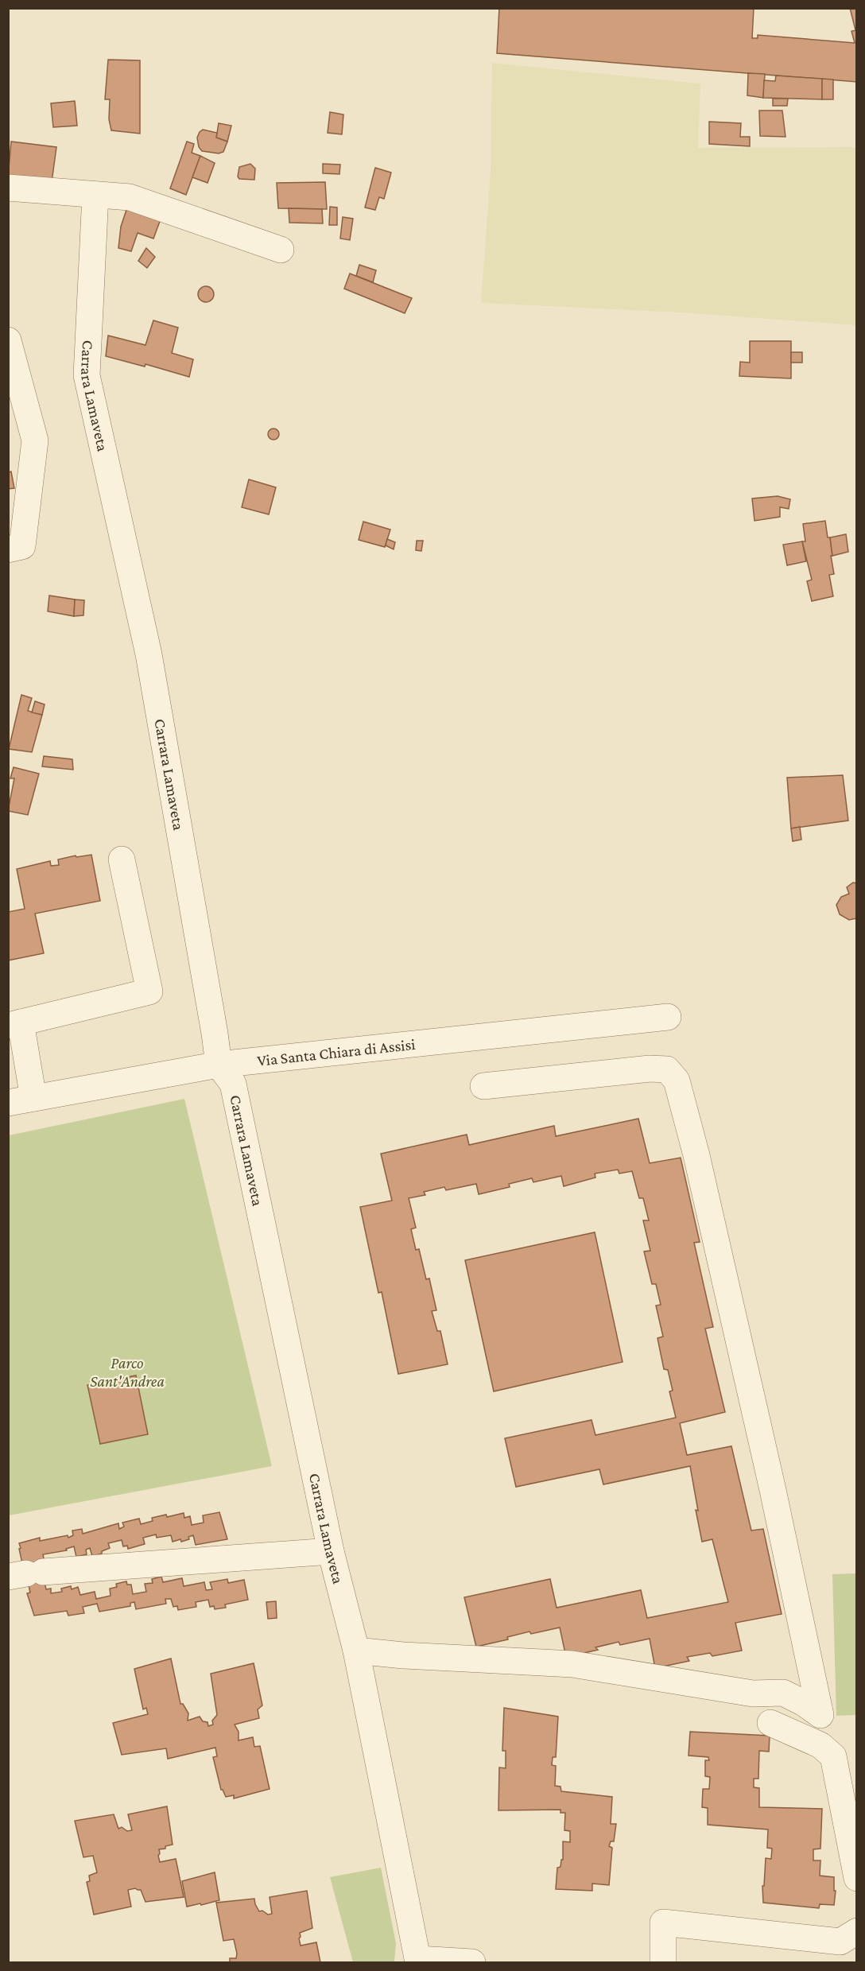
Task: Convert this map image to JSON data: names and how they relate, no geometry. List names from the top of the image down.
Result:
{
  "streets": {
    "street": ["Carrara Lamaveta", "Via Santa Chiara di Assisi"]
  },
  "crossings": [
    ["Carrara Lamaveta", "Via Santa Chiara di Assisi"]
  ],
  "parks": ["Parco Sant'Andrea"]
}
